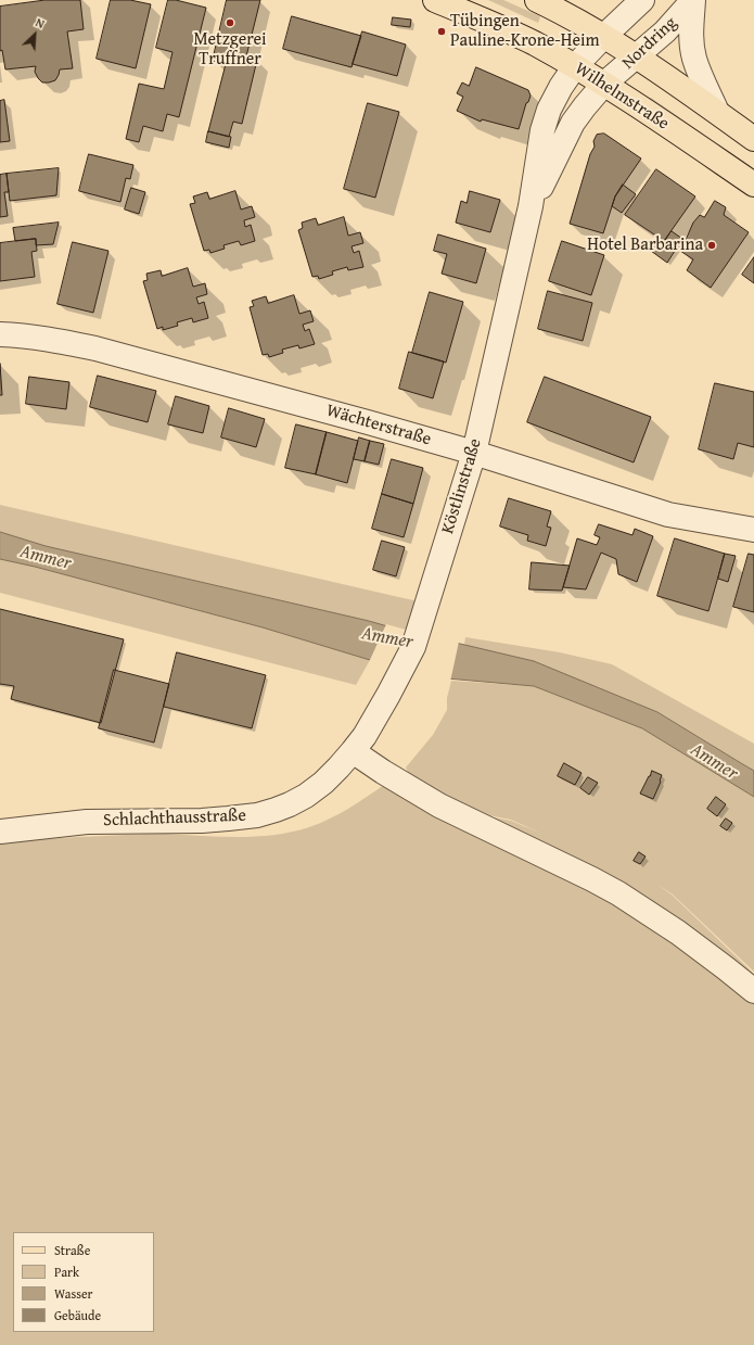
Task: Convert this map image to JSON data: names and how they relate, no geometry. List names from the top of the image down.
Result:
{
  "streets": {
    "main road": ["Wilhelmstraße"],
    "street": [
      "Nordring",
      "Wächterstraße",
      "Köstlinstraße",
      "Schlachthausstraße"
    ]
  },
  "crossings": [
    ["Nordring", "Wilhelmstraße"],
    ["Nordring", "Köstlinstraße"],
    ["Wilhelmstraße", "Köstlinstraße"],
    ["Wächterstraße", "Köstlinstraße"],
    ["Köstlinstraße", "Schlachthausstraße"]
  ],
  "water": ["Ammer"],
  "places": ["Metzgerei Truffner", "Tübingen Pauline-Krone-Heim", "Hotel Barbarina"],
  "legend": [
    "Straße",
    "Park",
    "Wasser",
    "Gebäude"
  ],
  "north": "top right"
}
